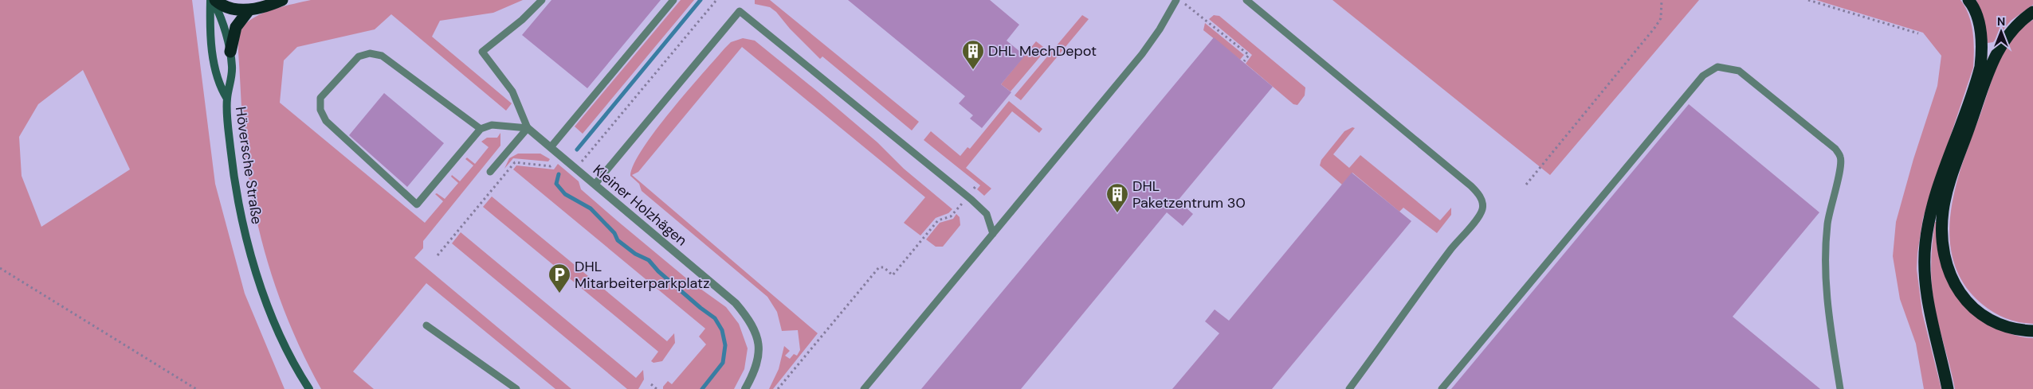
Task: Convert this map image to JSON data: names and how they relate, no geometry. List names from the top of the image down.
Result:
{
  "streets": {
    "street": ["Höversche Straße", "Kleiner Holzhägen"]
  },
  "places": {
    "building": ["DHL MechDepot", "DHL Paketzentrum 30"],
    "parking": ["DHL Mitarbeiterparkplatz"]
  },
  "north": "top"
}
